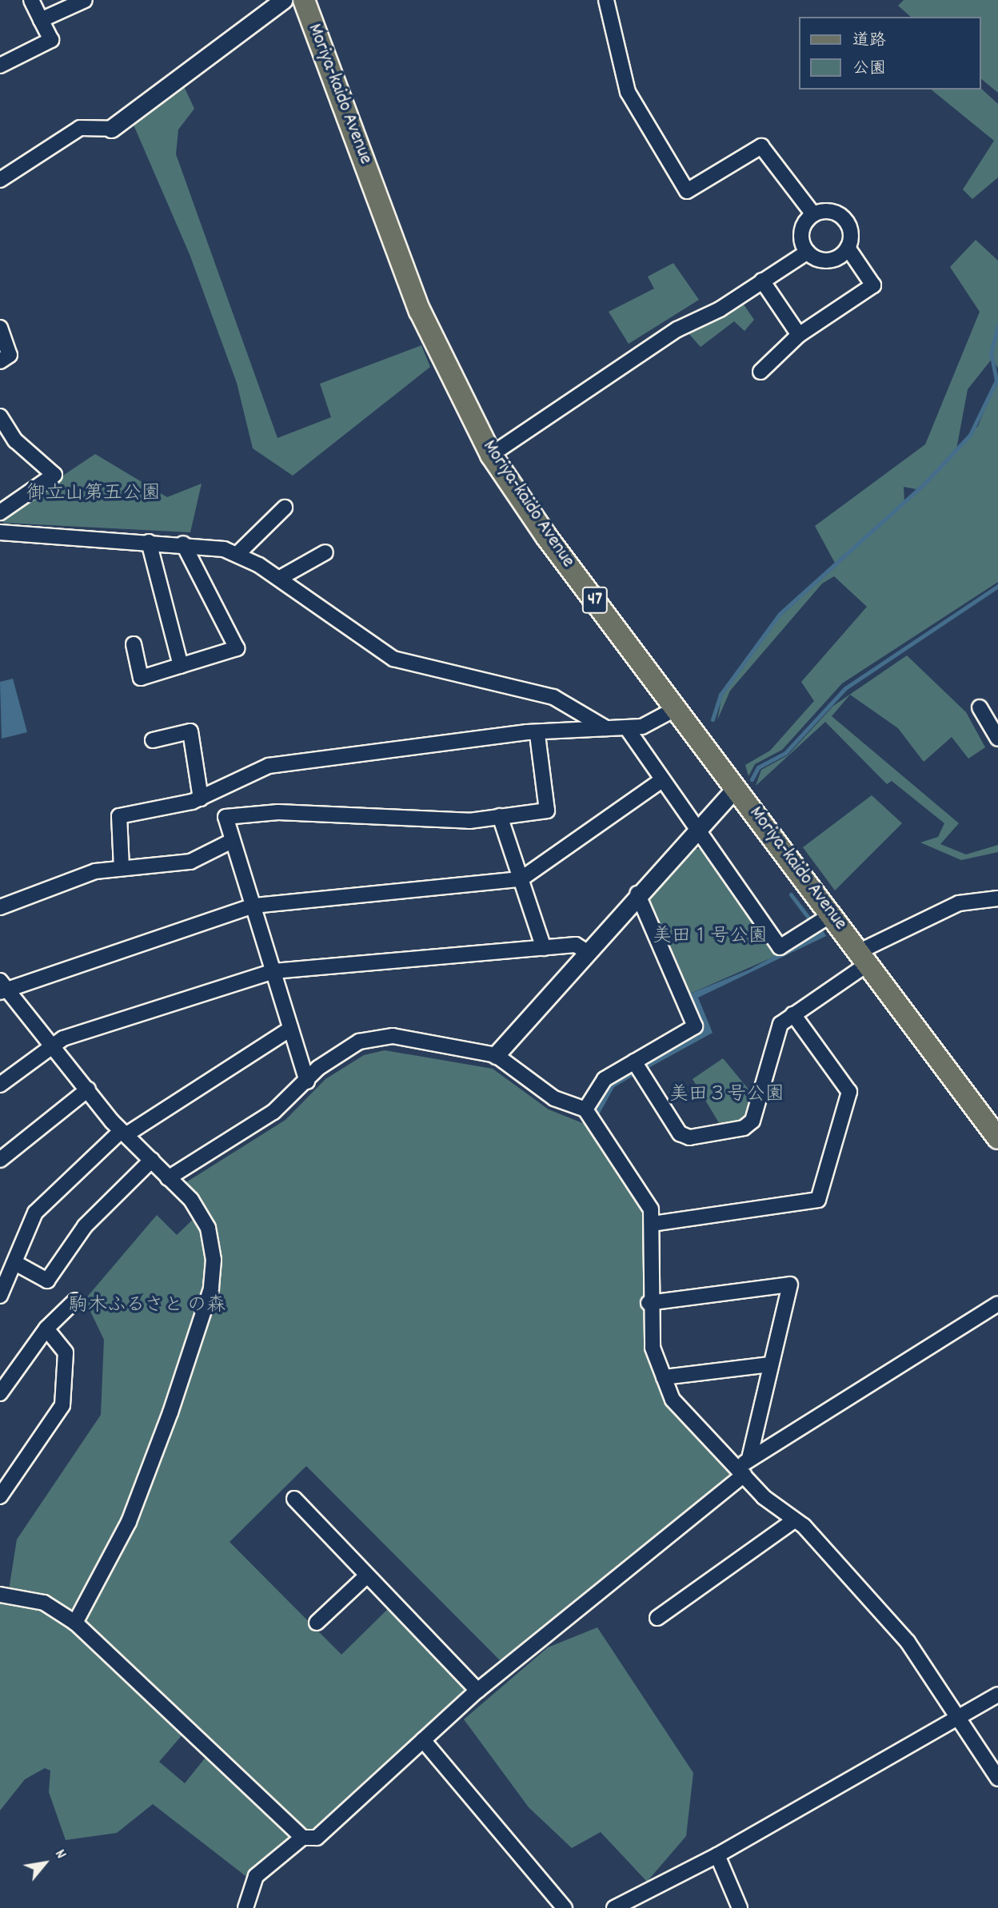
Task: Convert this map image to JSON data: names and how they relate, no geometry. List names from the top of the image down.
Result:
{
  "streets": {
    "main road": ["Moriya-kaido Avenue", "47"]
  },
  "parks": [
    "御立山第五公園",
    "美田１号公園",
    "美田３号公園",
    "駒木ふるさと の森"
  ],
  "legend": ["道路", "公園"],
  "north": "top right"
}
